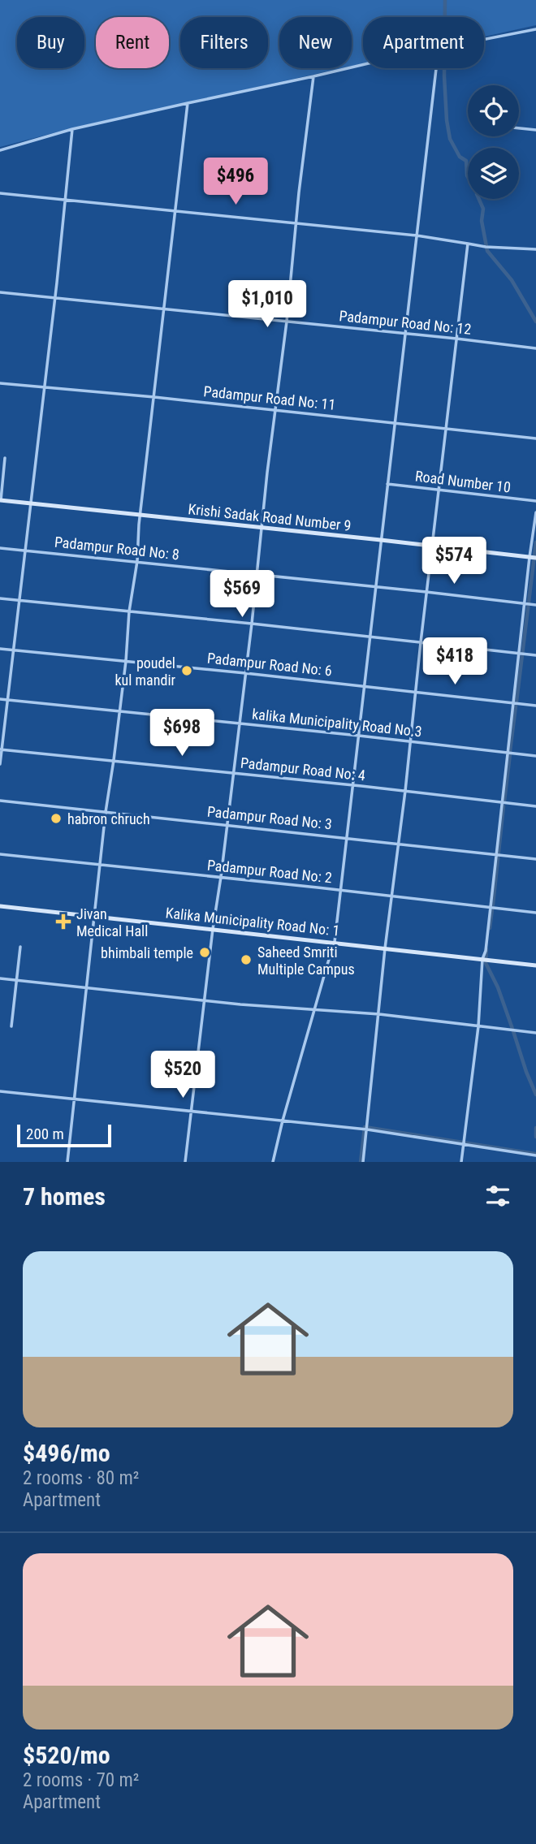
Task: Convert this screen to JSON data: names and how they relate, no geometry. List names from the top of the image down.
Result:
{
  "streets": {
    "street": [
      "Padampur Road No: 12",
      "Padampur Road No: 11",
      "Road Number 10",
      "Krishi Sadak Road Number 9",
      "Padampur Road No: 8",
      "Padampur Road No: 6",
      "kalika Municipality Road No.3",
      "Padampur Road No: 4",
      "Padampur Road No: 3",
      "Padampur Road No: 2",
      "Kalika Municipality Road No: 1"
    ]
  },
  "places": {
    "other": [
      "poudel kul mandir",
      "habron chruch",
      "bhimbali temple",
      "Saheed Smriti Multiple Campus"
    ],
    "health": ["Jivan Medical Hall"]
  },
  "scale_bar": "200 m",
  "page": {
    "chip": [
      "Buy",
      "Rent",
      "Filters",
      "New",
      "Apartment"
    ],
    "price": [
      "$496",
      "$1,010",
      "$574",
      "$569",
      "$418",
      "$698",
      "$520"
    ],
    "scale": "200 m",
    "heading": "7 homes",
    "list": [
      {
        "name": "$496/mo",
        "note": "2 rooms · 80 m² · Apartment"
      },
      {
        "name": "$520/mo",
        "note": "2 rooms · 70 m² · Apartment"
      }
    ]
  }
}
